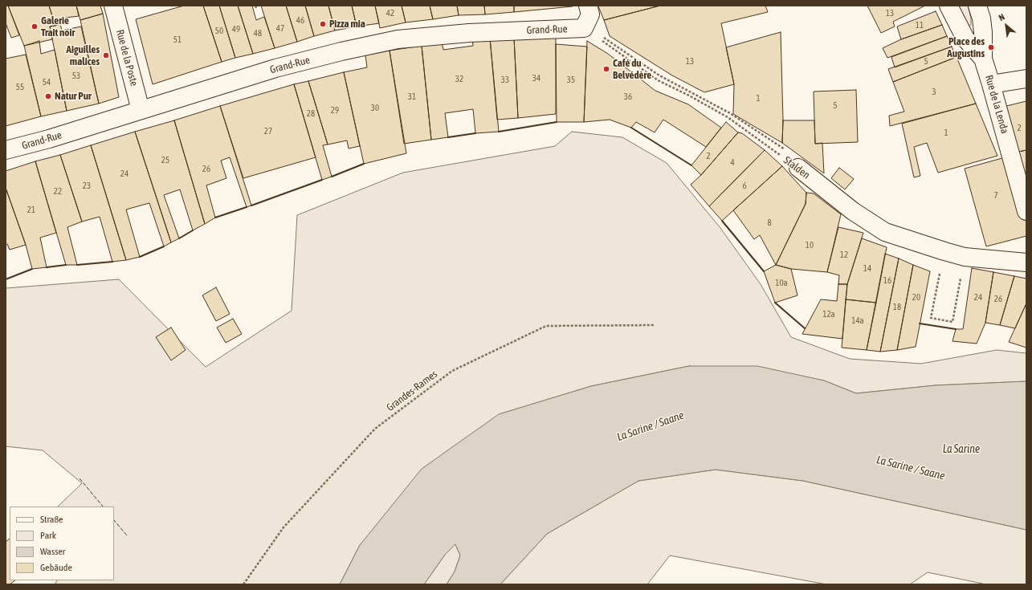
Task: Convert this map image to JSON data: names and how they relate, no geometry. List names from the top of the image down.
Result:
{
  "streets": {
    "street": [
      "Grand-Rue",
      "Rue de la Poste",
      "Rue de la Lenda",
      "Stalden"
    ],
    "path": ["Grandes-Rames"]
  },
  "crossings": [
    ["Grand-Rue", "Rue de la Poste"],
    ["Grand-Rue", "Stalden"]
  ],
  "water": ["La Sarine / Saane", "La Sarine"],
  "places": [
    "Pizza mia",
    "Galerie Trait noir",
    "Place des Augustins",
    "Aiguilles malices",
    "Café du Belvédère",
    "Natur Pur"
  ],
  "house_numbers": [
    "42",
    "13",
    "46",
    "11",
    "47",
    "49",
    "50",
    "48",
    "51",
    "13",
    "5",
    "53",
    "34",
    "32",
    "33",
    "35",
    "54",
    "55",
    "3",
    "31",
    "36",
    "1",
    "5",
    "30",
    "29",
    "28",
    "2",
    "27",
    "1",
    "2",
    "25",
    "4",
    "26",
    "24",
    "23",
    "6",
    "22",
    "7",
    "21",
    "8",
    "10",
    "12",
    "14",
    "16",
    "10a",
    "20",
    "24",
    "26",
    "18",
    "12a",
    "14a"
  ],
  "legend": [
    "Straße",
    "Park",
    "Wasser",
    "Gebäude"
  ],
  "north": "top left"
}
